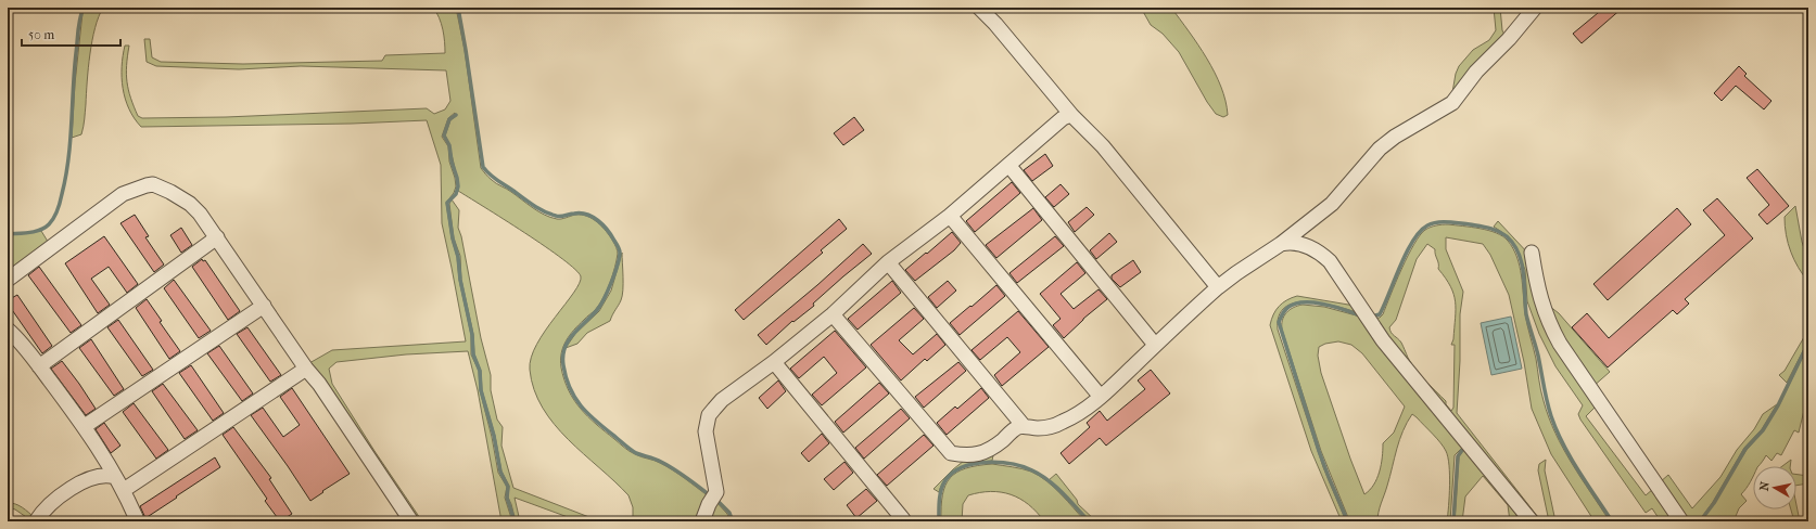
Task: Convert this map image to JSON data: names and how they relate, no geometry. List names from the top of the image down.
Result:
{
  "scale_bar": "50 m",
  "north": "left"
}
